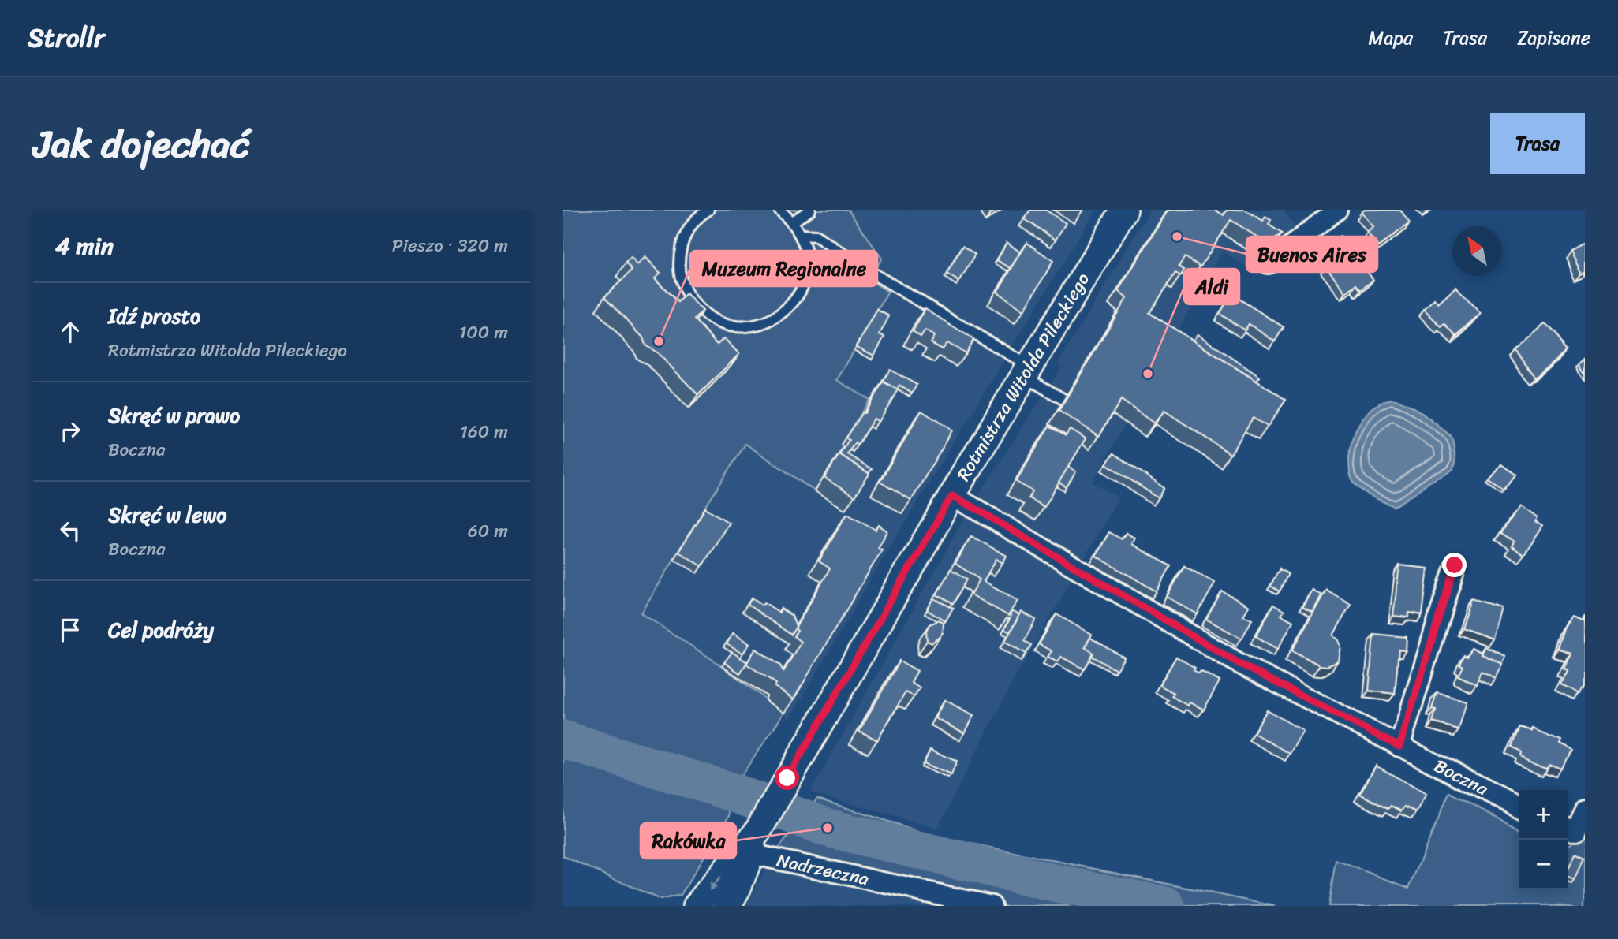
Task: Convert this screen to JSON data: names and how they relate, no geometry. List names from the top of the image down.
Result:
{
  "streets": {
    "street": ["Rotmistrza Witolda Pileckiego", "Boczna", "Nadrzeczna"]
  },
  "crossings": [
    ["Rotmistrza Witolda Pileckiego", "Boczna"],
    ["Rotmistrza Witolda Pileckiego", "Nadrzeczna"]
  ],
  "places": [
    "Buenos Aires",
    "Muzeum Regionalne",
    "Aldi",
    "Rakówka"
  ],
  "north": "top left",
  "page": {
    "header": "Strollr",
    "nav": ["Mapa", "Trasa", "Zapisane"],
    "title": "Jak dojechać",
    "buttons": "Trasa",
    "heading": ["4 min", "Pieszo · 320 m"],
    "list": [
      ["Idź prosto", "Rotmistrza Witolda Pileckiego", "100 m"],
      ["Skręć w prawo", "Boczna", "160 m"],
      ["Skręć w lewo", "Boczna", "60 m"],
      "Cel podróży"
    ],
    "map_buttons": ["+", "−"]
  }
}
